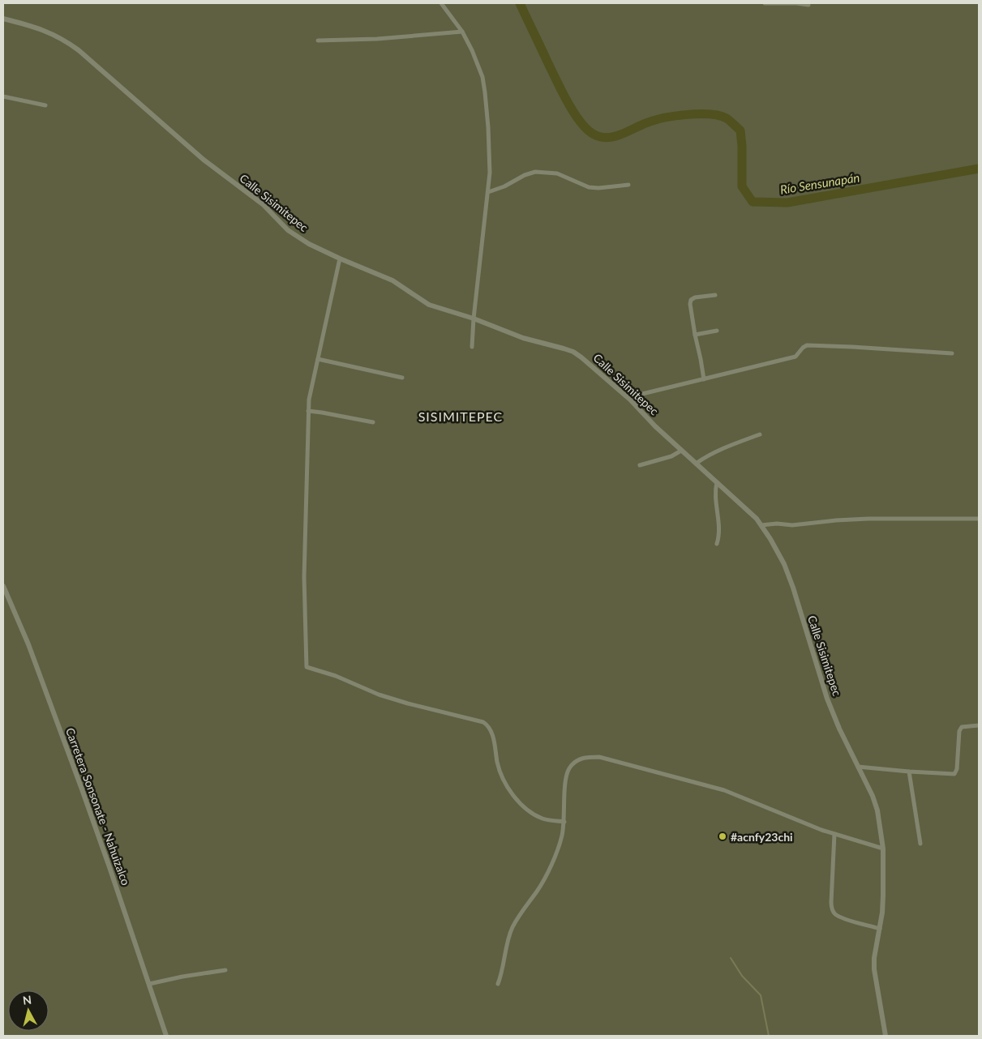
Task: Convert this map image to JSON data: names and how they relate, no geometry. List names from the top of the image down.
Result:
{
  "streets": {
    "street": ["Calle Sisimitepec", "Carretera Sonsonate - Nahuizalco"]
  },
  "districts": ["SISIMITEPEC"],
  "water": ["Río Sensunapán"],
  "places": ["#acnfy23chi"],
  "north": "top"
}
